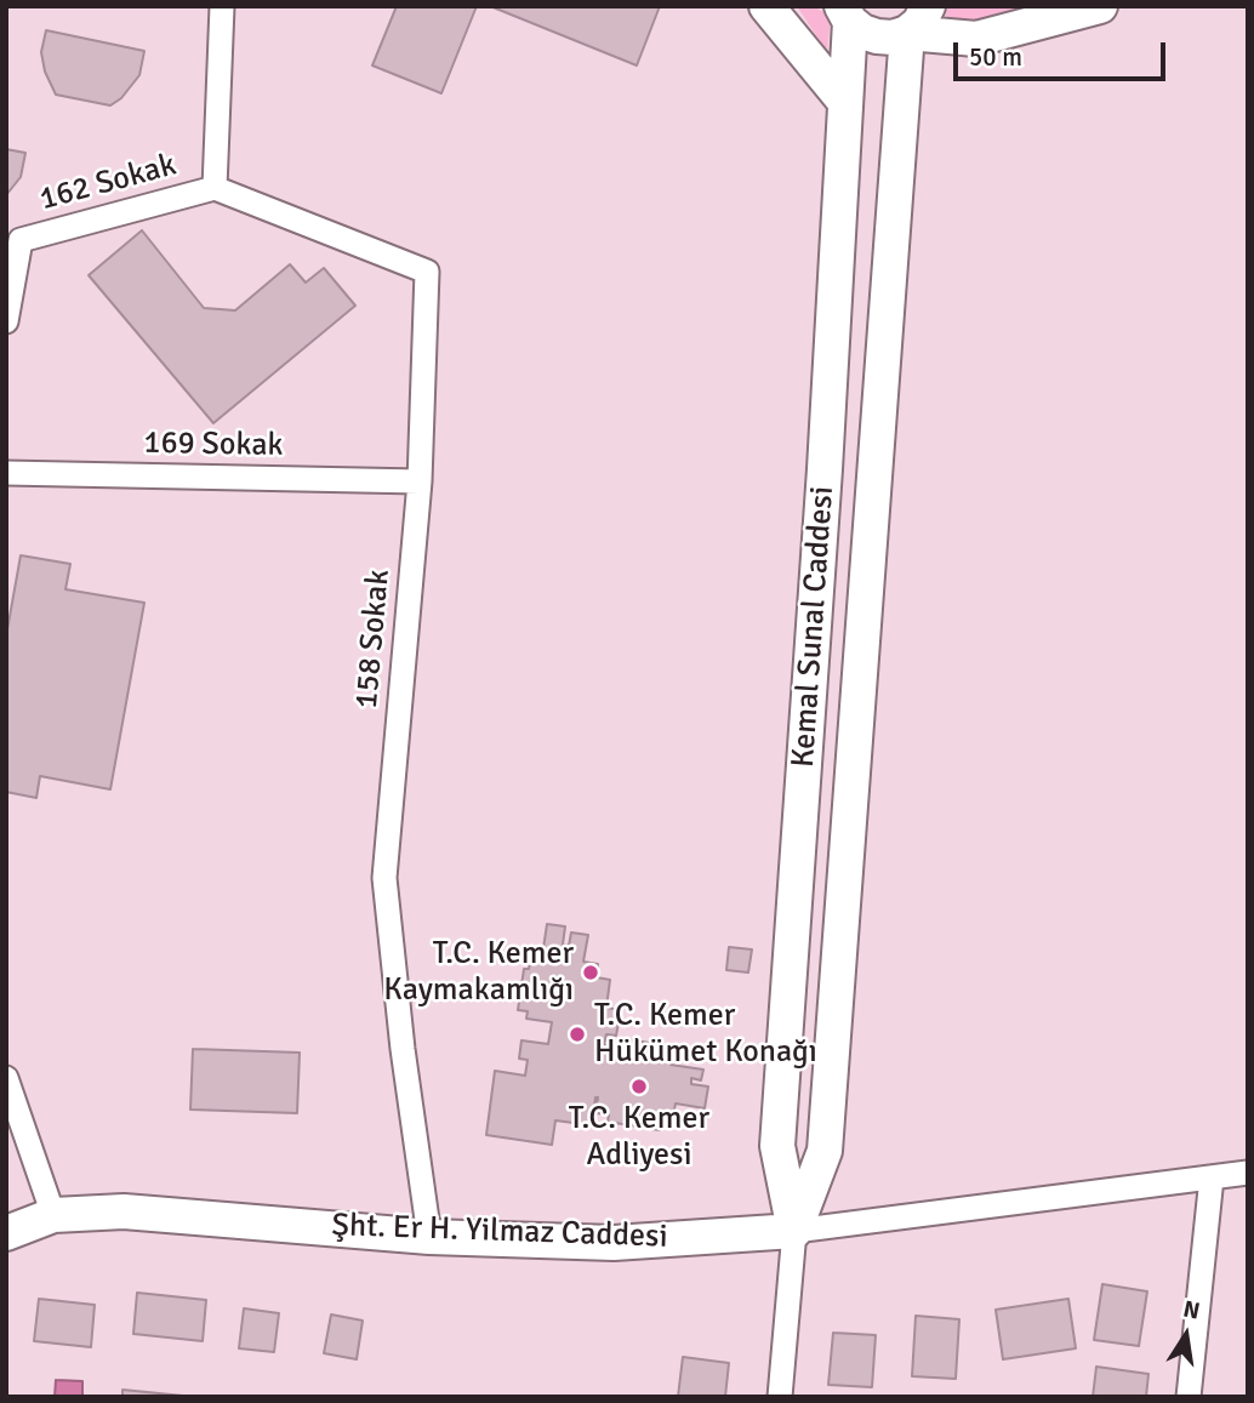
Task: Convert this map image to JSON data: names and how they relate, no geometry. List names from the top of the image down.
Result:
{
  "streets": {
    "street": [
      "162 Sokak",
      "169 Sokak",
      "Kemal Sunal Caddesi",
      "158 Sokak",
      "Şht. Er H. Yilmaz Caddesi"
    ]
  },
  "crossings": [
    ["162 Sokak", "158 Sokak"],
    ["169 Sokak", "158 Sokak"],
    ["Kemal Sunal Caddesi", "Şht. Er H. Yilmaz Caddesi"],
    ["158 Sokak", "Şht. Er H. Yilmaz Caddesi"]
  ],
  "places": ["T.C. Kemer Kaymakamlığı", "T.C. Kemer Hükümet Konağı", "T.C. Kemer Adliyesi"],
  "scale_bar": "50 m",
  "north": "top"
}
